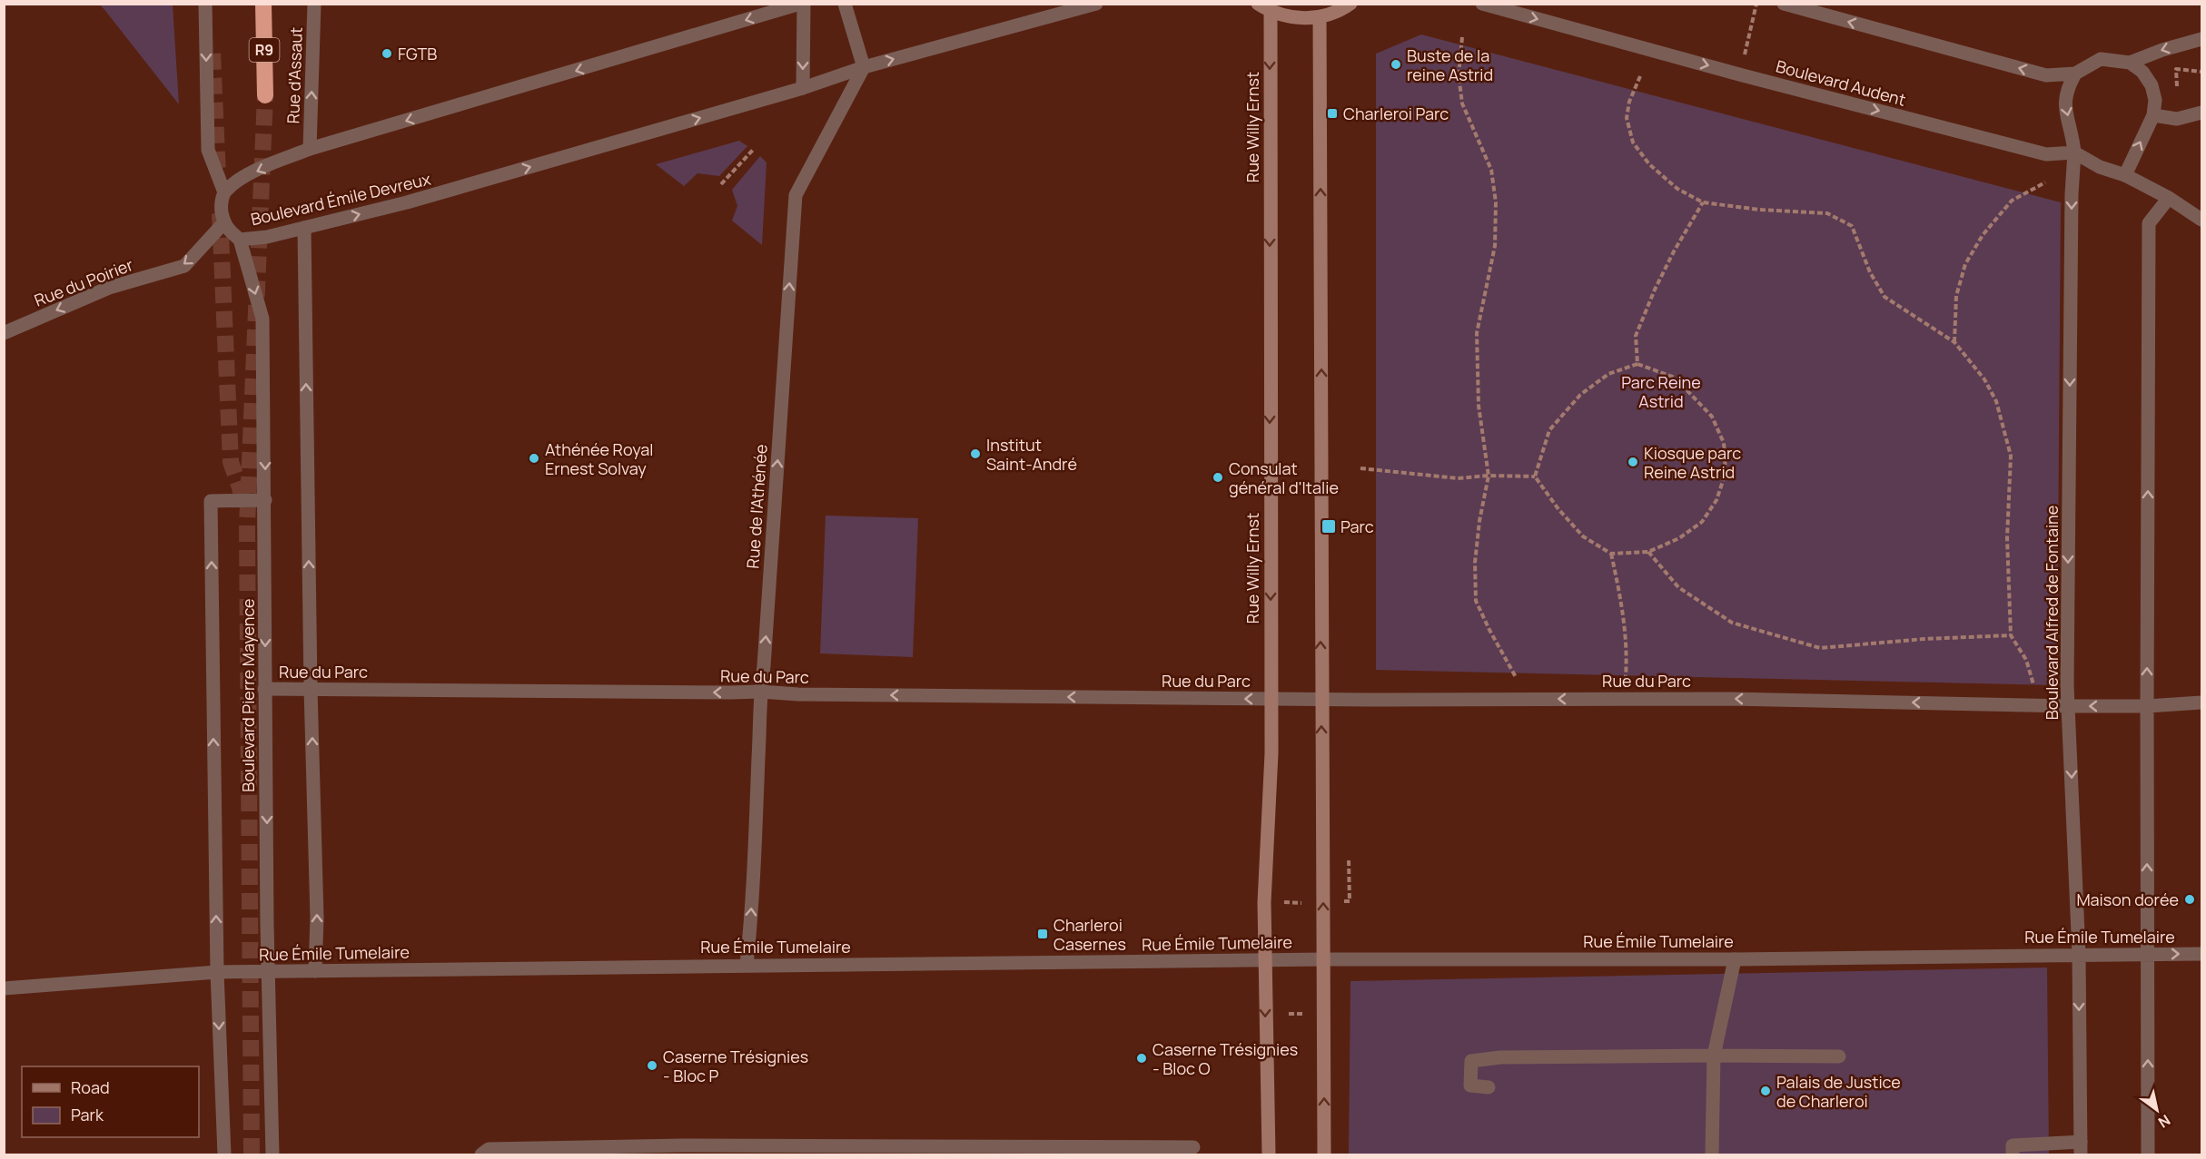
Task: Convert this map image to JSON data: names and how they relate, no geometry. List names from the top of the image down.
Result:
{
  "streets": {
    "highway": ["R9"],
    "main road": ["Rue Willy Ernst"],
    "street": [
      "Rue d'Assaut",
      "Boulevard Audent",
      "Boulevard Émile Devreux",
      "Rue du Poirier",
      "Rue de l'Athénée",
      "Boulevard Alfred de Fontaine",
      "Rue du Parc",
      "Boulevard Pierre Mayence",
      "Rue Émile Tumelaire"
    ]
  },
  "crossings": [
    ["Boulevard Audent", "Boulevard Alfred de Fontaine"],
    ["Rue Willy Ernst", "Rue du Parc"],
    ["Rue Willy Ernst", "Rue Émile Tumelaire"],
    ["Boulevard Émile Devreux", "Rue du Poirier"],
    ["Boulevard Émile Devreux", "Rue de l'Athénée"],
    ["Boulevard Émile Devreux", "Boulevard Pierre Mayence"],
    ["Rue de l'Athénée", "Rue du Parc"],
    ["Rue de l'Athénée", "Rue Émile Tumelaire"],
    ["Boulevard Alfred de Fontaine", "Rue du Parc"],
    ["Boulevard Alfred de Fontaine", "Rue Émile Tumelaire"],
    ["Rue du Parc", "Boulevard Pierre Mayence"],
    ["Boulevard Pierre Mayence", "Rue Émile Tumelaire"]
  ],
  "one_way": ["Rue du Poirier", "Rue de l'Athénée", "Rue du Parc"],
  "parks": ["Parc Reine Astrid"],
  "places": {
    "other": [
      "FGTB",
      "Buste de la reine Astrid",
      "Institut Saint-André",
      "Athénée Royal Ernest Solvay",
      "Kiosque parc Reine Astrid",
      "Consulat général d'Italie",
      "Maison dorée",
      "Caserne Trésignies - Bloc O",
      "Caserne Trésignies - Bloc P",
      "Palais de Justice de Charleroi"
    ],
    "transit": ["Charleroi Parc", "Parc", "Charleroi Casernes"]
  },
  "legend": ["Road", "Park"],
  "north": "bottom right"
}
